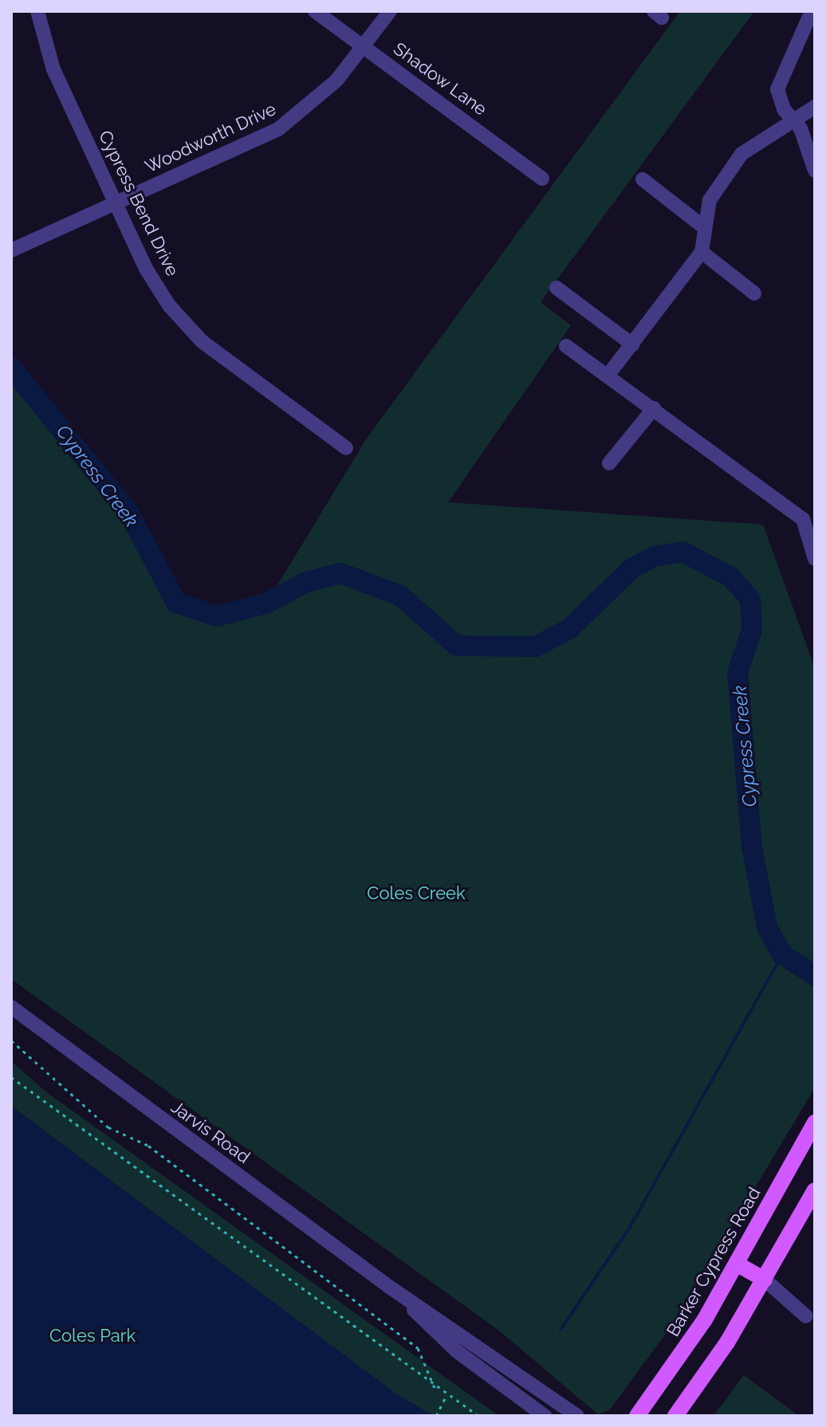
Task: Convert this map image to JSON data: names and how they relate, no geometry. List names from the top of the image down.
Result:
{
  "streets": {
    "main road": ["Barker Cypress Road"],
    "street": [
      "Shadow Lane",
      "Woodworth Drive",
      "Cypress Bend Drive",
      "Jarvis Road"
    ]
  },
  "crossings": [
    ["Shadow Lane", "Woodworth Drive"],
    ["Woodworth Drive", "Cypress Bend Drive"]
  ],
  "water": ["Cypress Creek"],
  "parks": ["Coles Creek", "Coles Park"]
}
